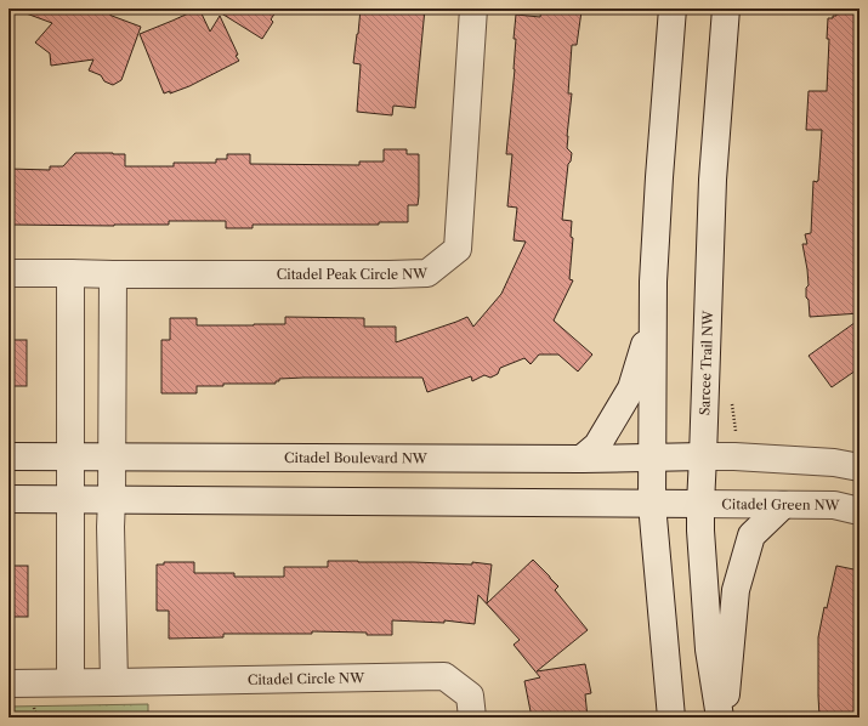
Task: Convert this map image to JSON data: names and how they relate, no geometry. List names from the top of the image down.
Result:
{
  "streets": {
    "street": [
      "Citadel Peak Circle NW",
      "Sarcee Trail NW",
      "Citadel Boulevard NW",
      "Citadel Green NW",
      "Citadel Circle NW"
    ]
  },
  "crossings": [
    ["Sarcee Trail NW", "Citadel Boulevard NW"],
    ["Sarcee Trail NW", "Citadel Green NW"]
  ]
}
